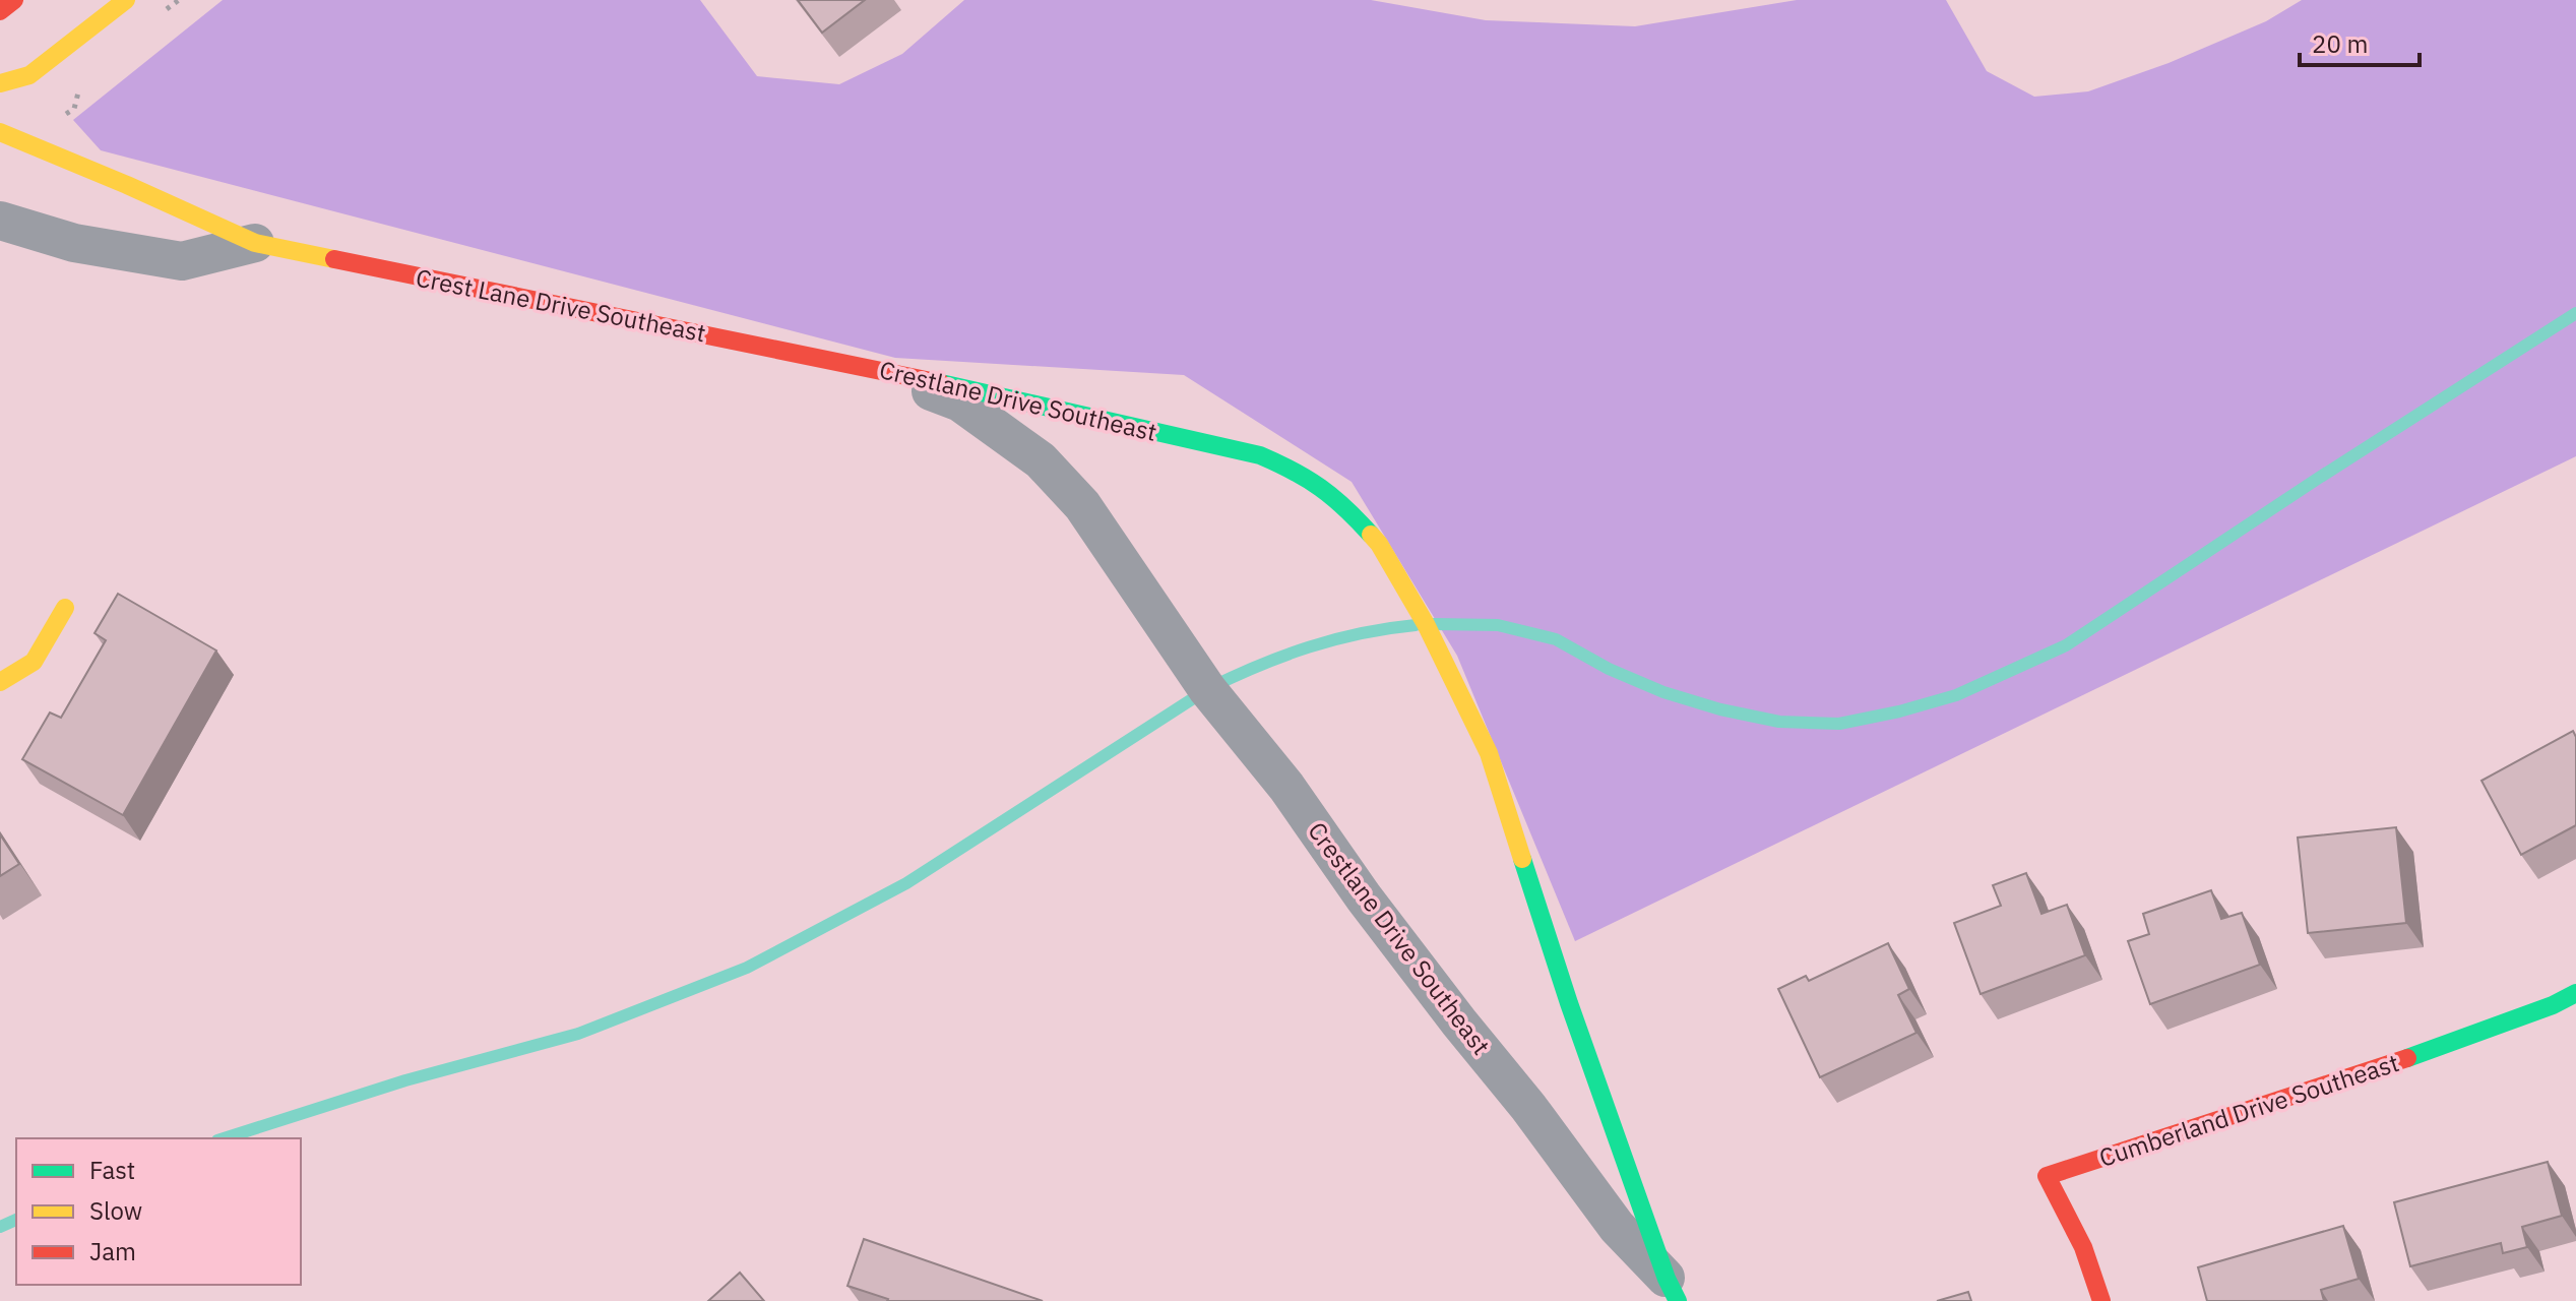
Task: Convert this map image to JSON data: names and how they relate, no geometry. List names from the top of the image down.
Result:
{
  "streets": {
    "street": ["Crest Lane Drive Southeast", "Crestlane Drive Southeast", "Cumberland Drive Southeast"]
  },
  "crossings": [
    ["Crest Lane Drive Southeast", "Crestlane Drive Southeast"]
  ],
  "legend": ["Fast", "Slow", "Jam"],
  "scale_bar": "20 m"
}
